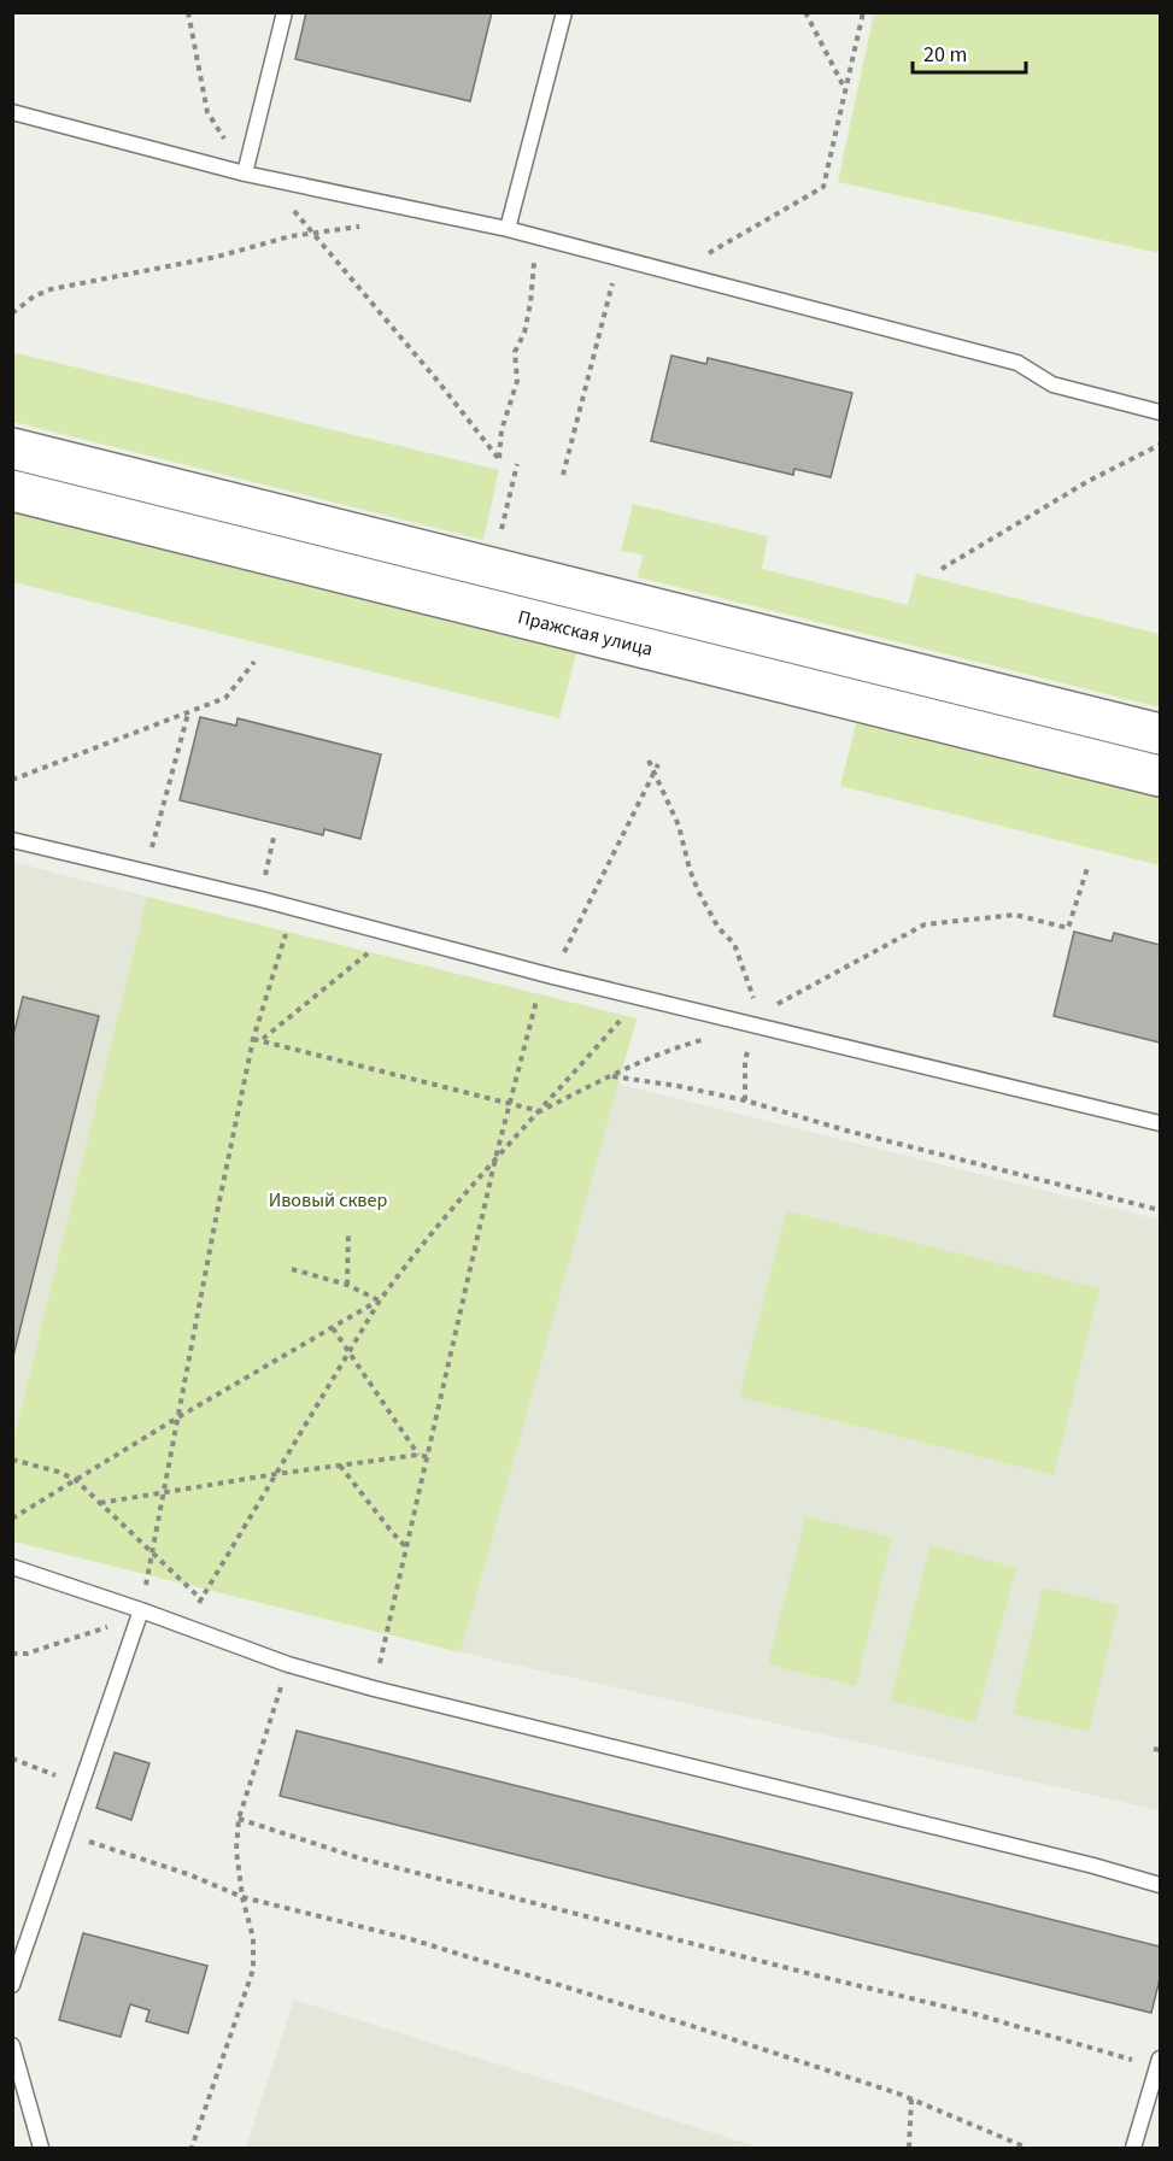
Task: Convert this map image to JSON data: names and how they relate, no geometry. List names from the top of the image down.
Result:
{
  "streets": {
    "street": ["Пражская улица"]
  },
  "parks": ["Ивовый сквер"],
  "scale_bar": "20 m"
}
